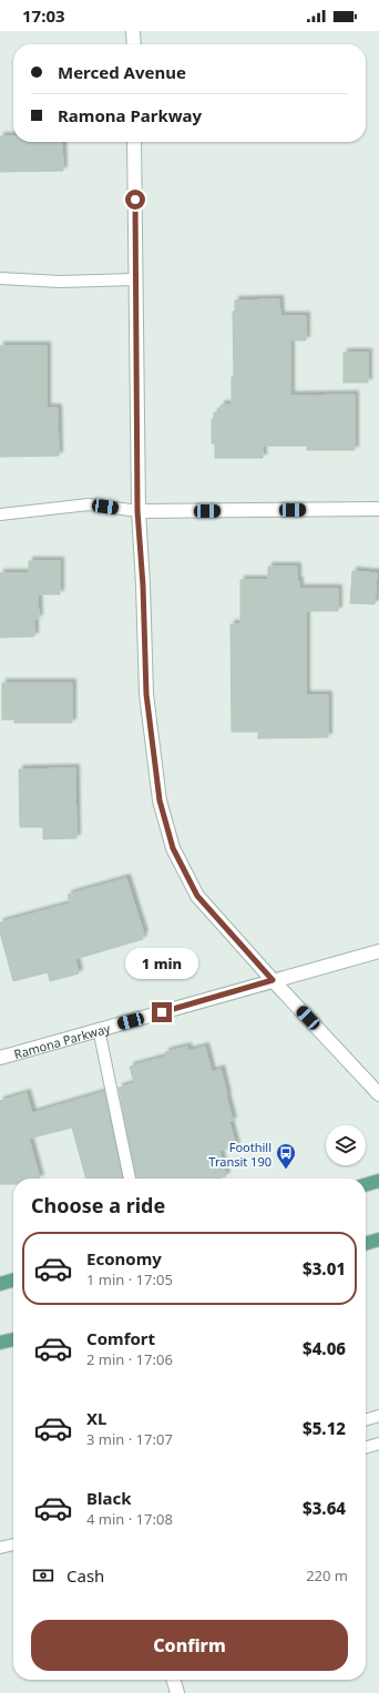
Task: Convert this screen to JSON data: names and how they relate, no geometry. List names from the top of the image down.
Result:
{
  "streets": {
    "street": ["Ramona Parkway"]
  },
  "places": {
    "bus stop": ["Foothill Transit 190"]
  },
  "page": {
    "status": "17:03",
    "banner": ["Merced Avenue", "Ramona Parkway"],
    "bubble": "1 min",
    "heading": "Choose a ride",
    "list": [
      {
        "name": "Economy",
        "note": "1 min · 17:05",
        "value": "$3.01"
      },
      {
        "name": "Comfort",
        "note": "2 min · 17:06",
        "value": "$4.06"
      },
      {
        "name": "XL",
        "note": "3 min · 17:07",
        "value": "$5.12"
      },
      {
        "name": "Black",
        "note": "4 min · 17:08",
        "value": "$3.64"
      }
    ],
    "pay": ["Cash", "220 m"],
    "buttons": "Confirm"
  }
}
